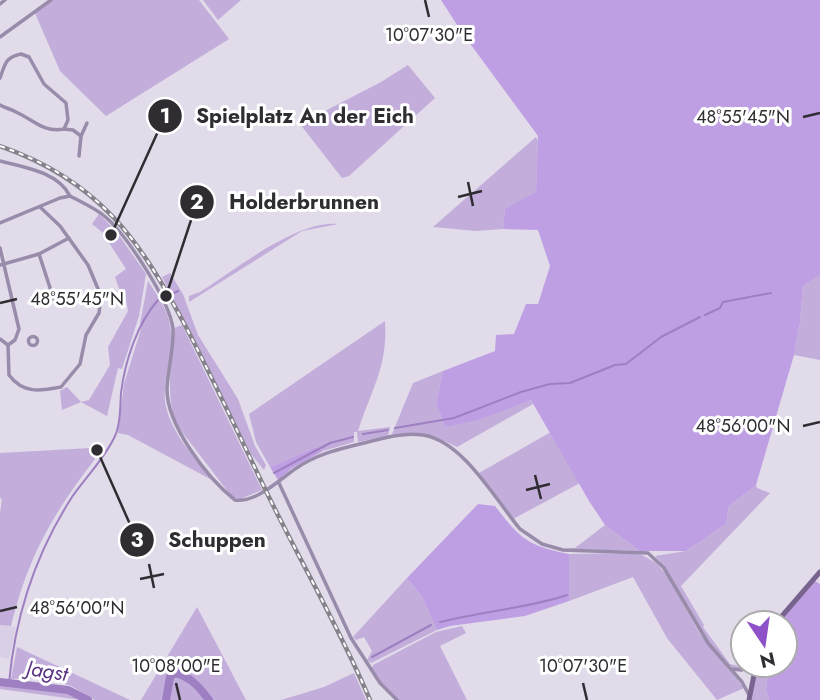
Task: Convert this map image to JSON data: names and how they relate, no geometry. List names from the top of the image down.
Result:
{
  "water": ["Jagst"],
  "places": ["Spielplatz An der Eich", "Holderbrunnen", "Schuppen"],
  "north": "bottom",
  "coordinates": [
    "10°07'30\"E",
    "48°55'45\"N",
    "48°56'00\"N",
    "10°08'00\"E"
  ]
}
